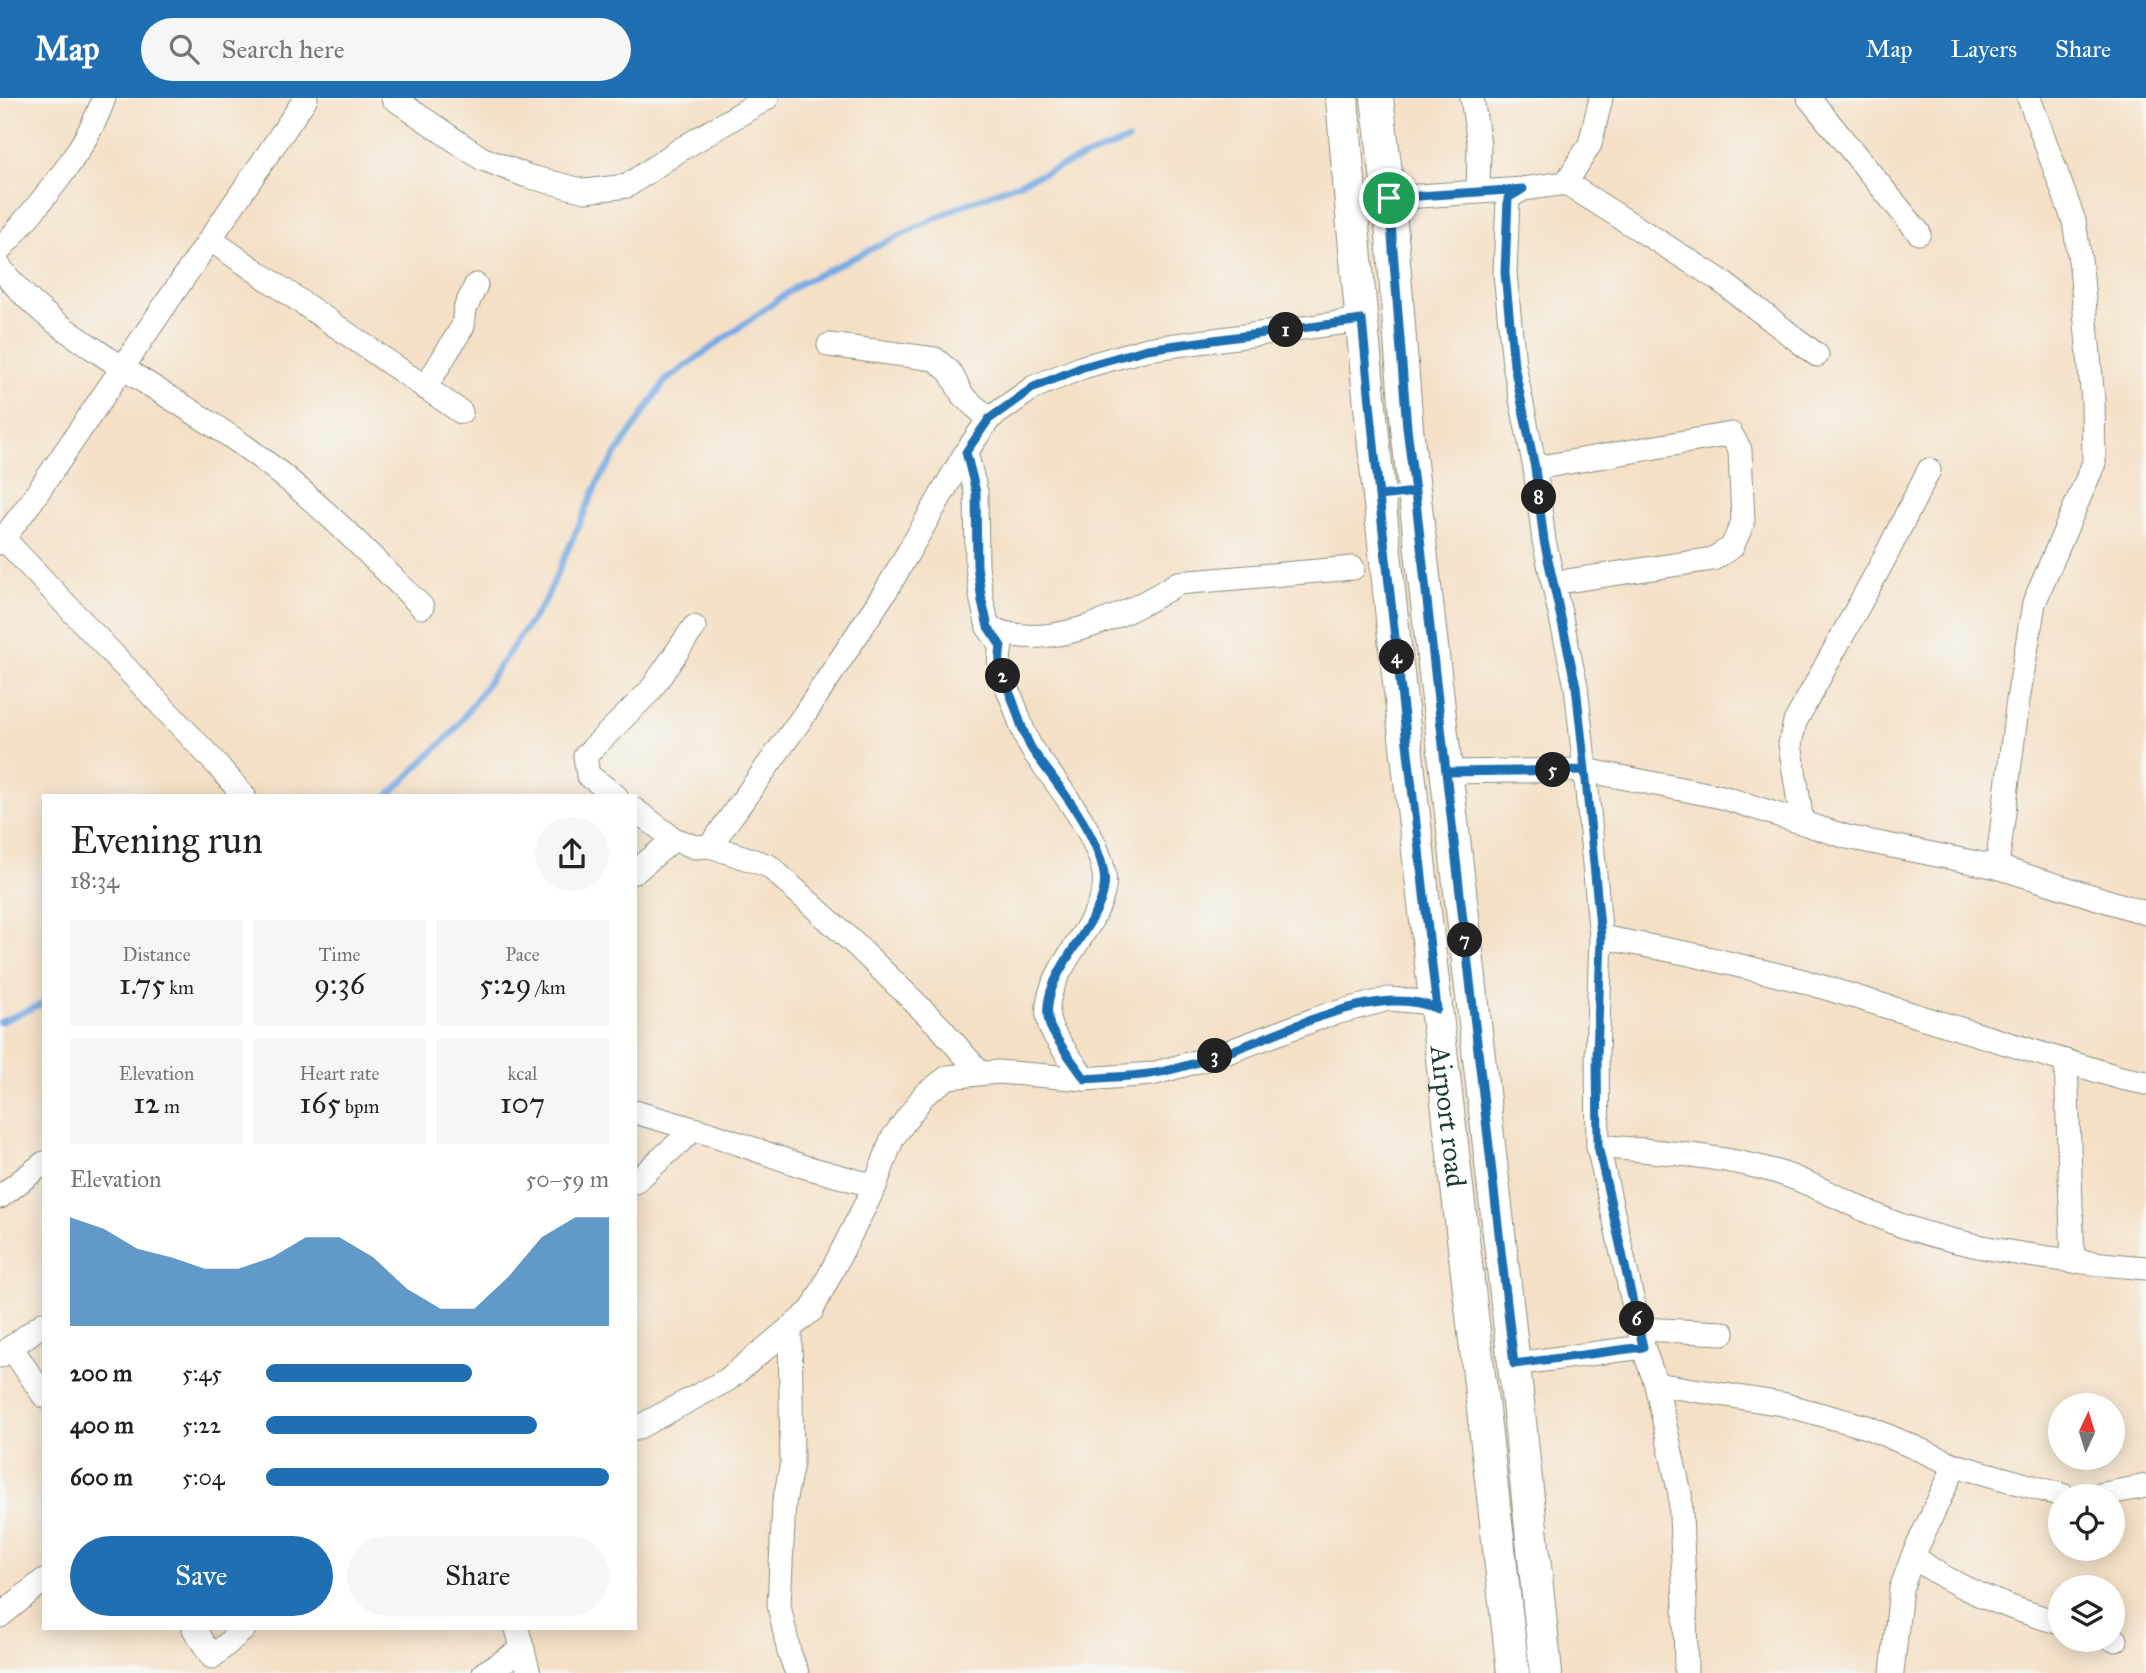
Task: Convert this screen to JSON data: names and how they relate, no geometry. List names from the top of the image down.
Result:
{
  "streets": {
    "main road": ["Airport road"]
  },
  "north": "top",
  "page": {
    "header": "Map",
    "search": "Search here",
    "nav": ["Map", "Layers", "Share"],
    "pins": [
      "1",
      "8",
      "4",
      "2",
      "5",
      "7",
      "3",
      "6"
    ],
    "heading": ["Evening run", "18:34"],
    "stats": [
      ["Distance", "1.75 km"],
      ["Time", "9:36"],
      ["Pace", "5:29 /km"],
      ["Elevation", "12 m"],
      ["Heart rate", "165 bpm"],
      ["kcal", "107"]
    ],
    "chart": ["Elevation", "50–59 m"],
    "list": [
      {
        "name": "200 m",
        "note": "5:45"
      },
      {
        "name": "400 m",
        "note": "5:22"
      },
      {
        "name": "600 m",
        "note": "5:04"
      }
    ],
    "buttons": ["Save", "Share"]
  }
}
